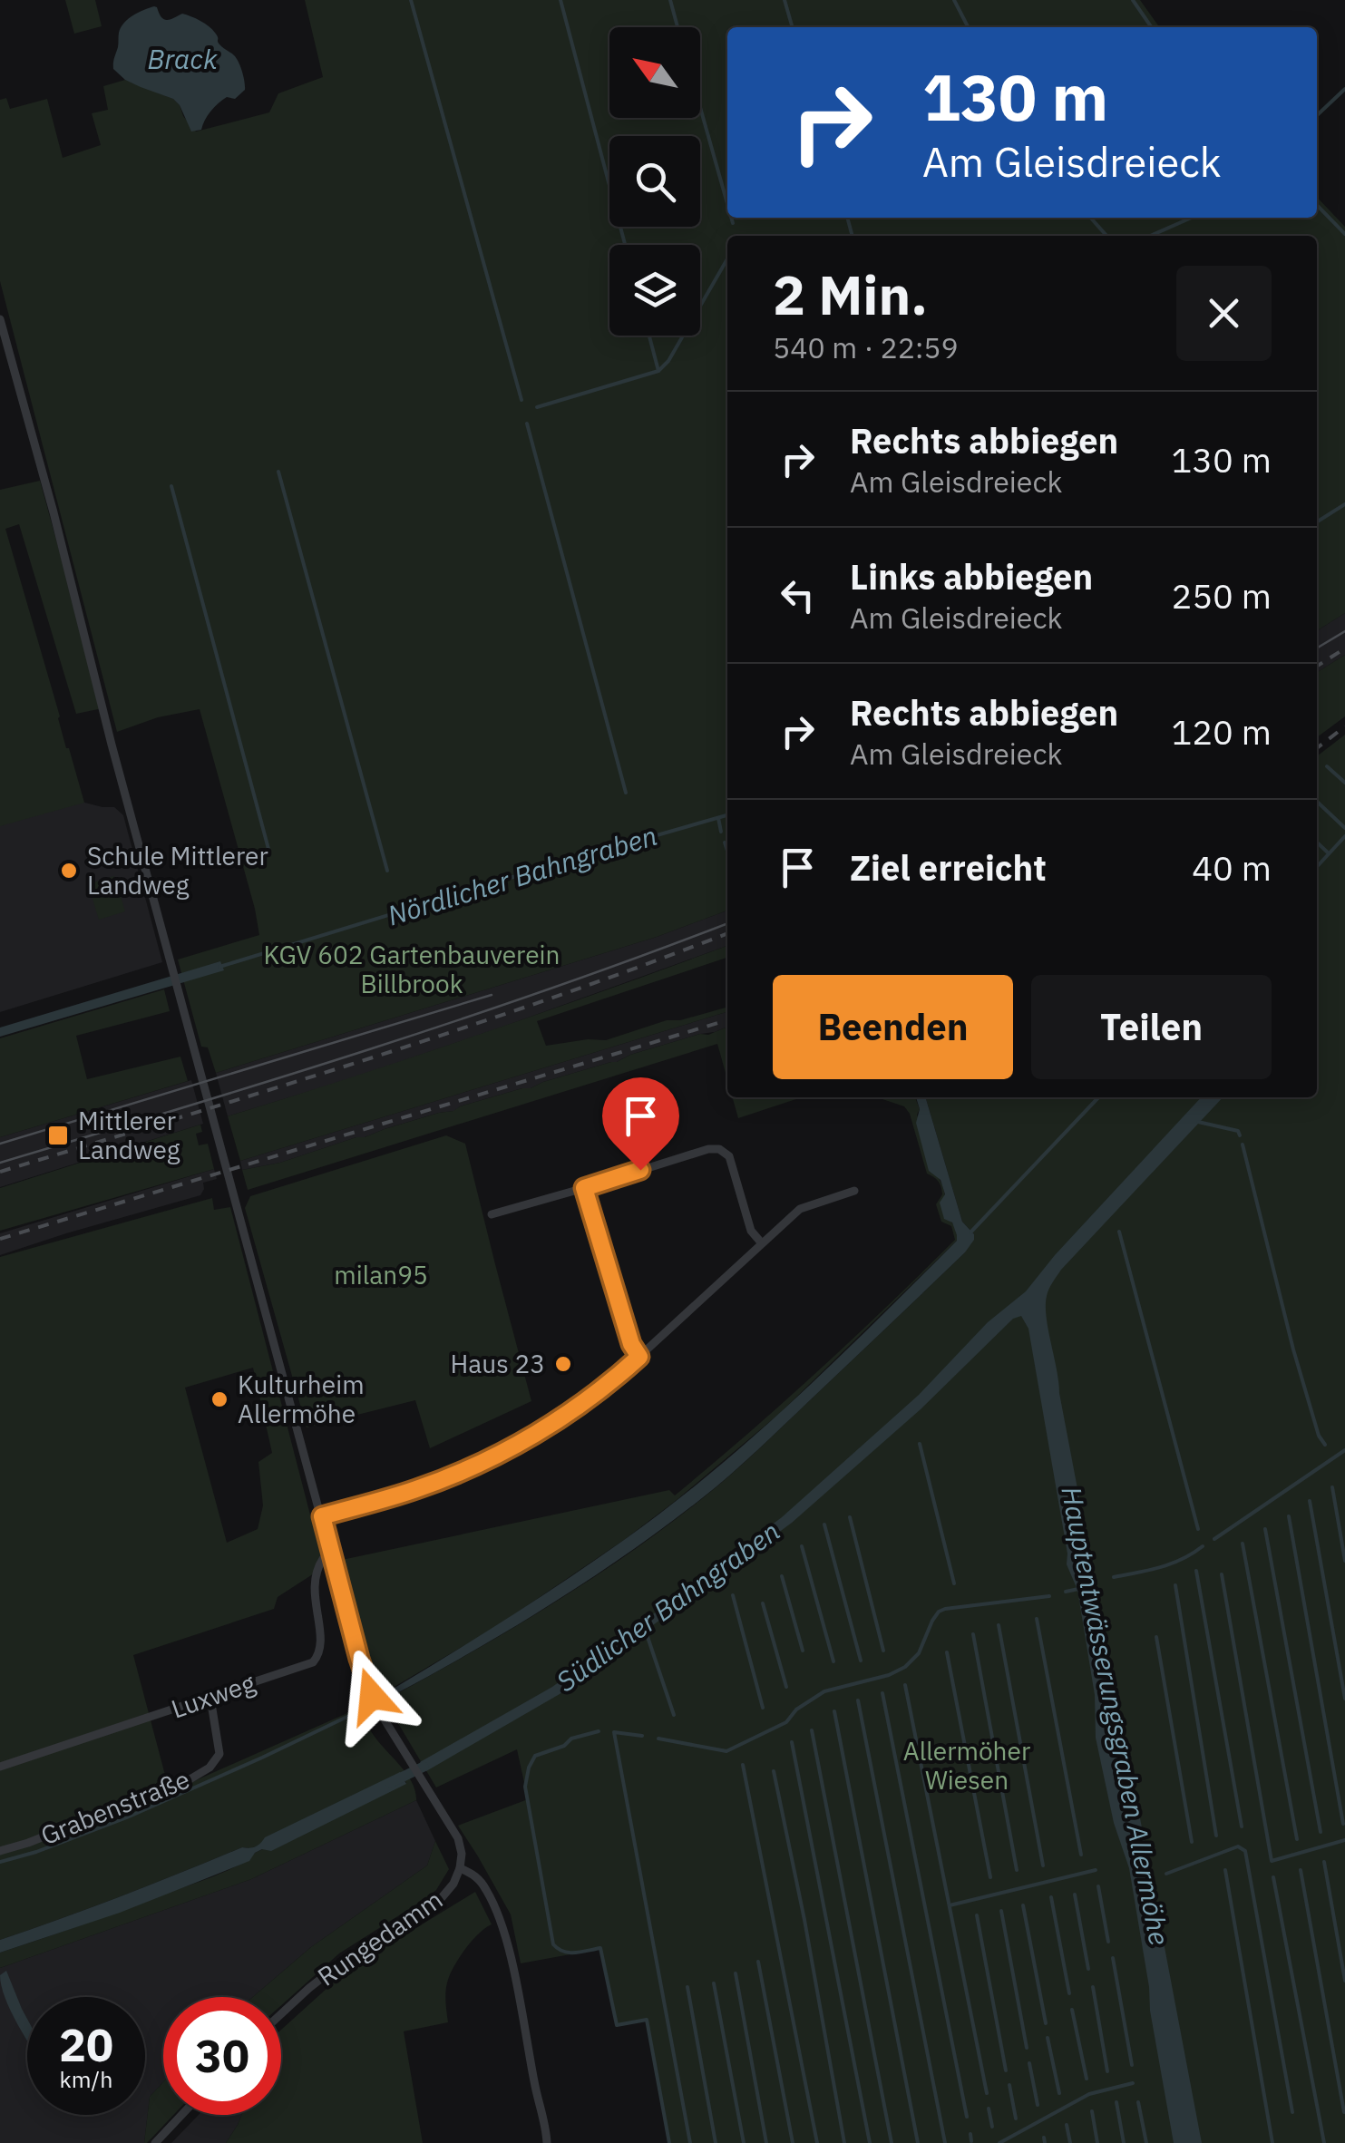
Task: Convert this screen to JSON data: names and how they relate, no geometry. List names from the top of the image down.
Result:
{
  "streets": {
    "street": ["Luxweg", "Grabenstraße", "Rungedamm"]
  },
  "crossings": [
    ["Luxweg", "Grabenstraße"],
    ["Luxweg", "Rungedamm"]
  ],
  "water": [
    "Brack",
    "Nördlicher Bahngraben",
    "Südlicher Bahngraben",
    "Hauptentwässerungsgraben Allermöhe"
  ],
  "parks": ["KGV 602 Gartenbauverein Billbrook", "milan95", "Allermöher Wiesen"],
  "places": {
    "other": ["Schule Mittlerer Landweg", "Haus 23", "Kulturheim Allermöhe"],
    "transit": ["Mittlerer Landweg"]
  },
  "north": "top left",
  "page": {
    "turn": ["130 m", "Am Gleisdreieck"],
    "heading": ["2 Min.", "540 m · 22:59"],
    "list": [
      {
        "name": "Rechts abbiegen",
        "note": "Am Gleisdreieck",
        "value": "130 m"
      },
      {
        "name": "Links abbiegen",
        "note": "Am Gleisdreieck",
        "value": "250 m"
      },
      {
        "name": "Rechts abbiegen",
        "note": "Am Gleisdreieck",
        "value": "120 m"
      },
      {
        "name": "Ziel erreicht",
        "value": "40 m"
      }
    ],
    "buttons": ["Beenden", "Teilen"],
    "speed": "20 km/h",
    "limit": "30"
  }
}
